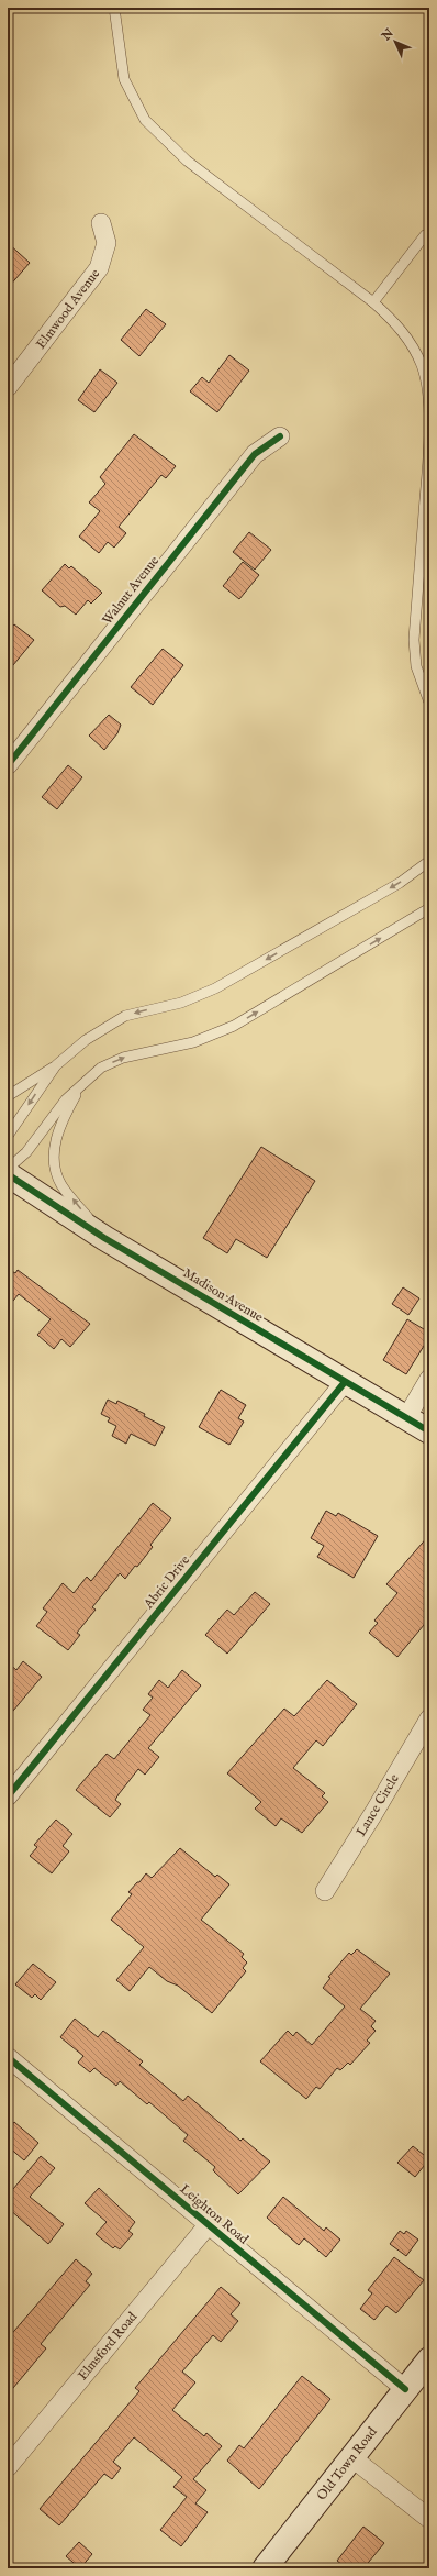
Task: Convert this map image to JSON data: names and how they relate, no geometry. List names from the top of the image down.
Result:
{
  "streets": {
    "street": [
      "Elmwood Avenue",
      "Walnut Avenue",
      "Madison Avenue",
      "Abric Drive",
      "Lance Circle",
      "Leighton Road",
      "Elmsford Road",
      "Old Town Road"
    ]
  },
  "crossings": [
    ["Madison Avenue", "Abric Drive"],
    ["Leighton Road", "Elmsford Road"],
    ["Leighton Road", "Old Town Road"]
  ],
  "north": "top left"
}
